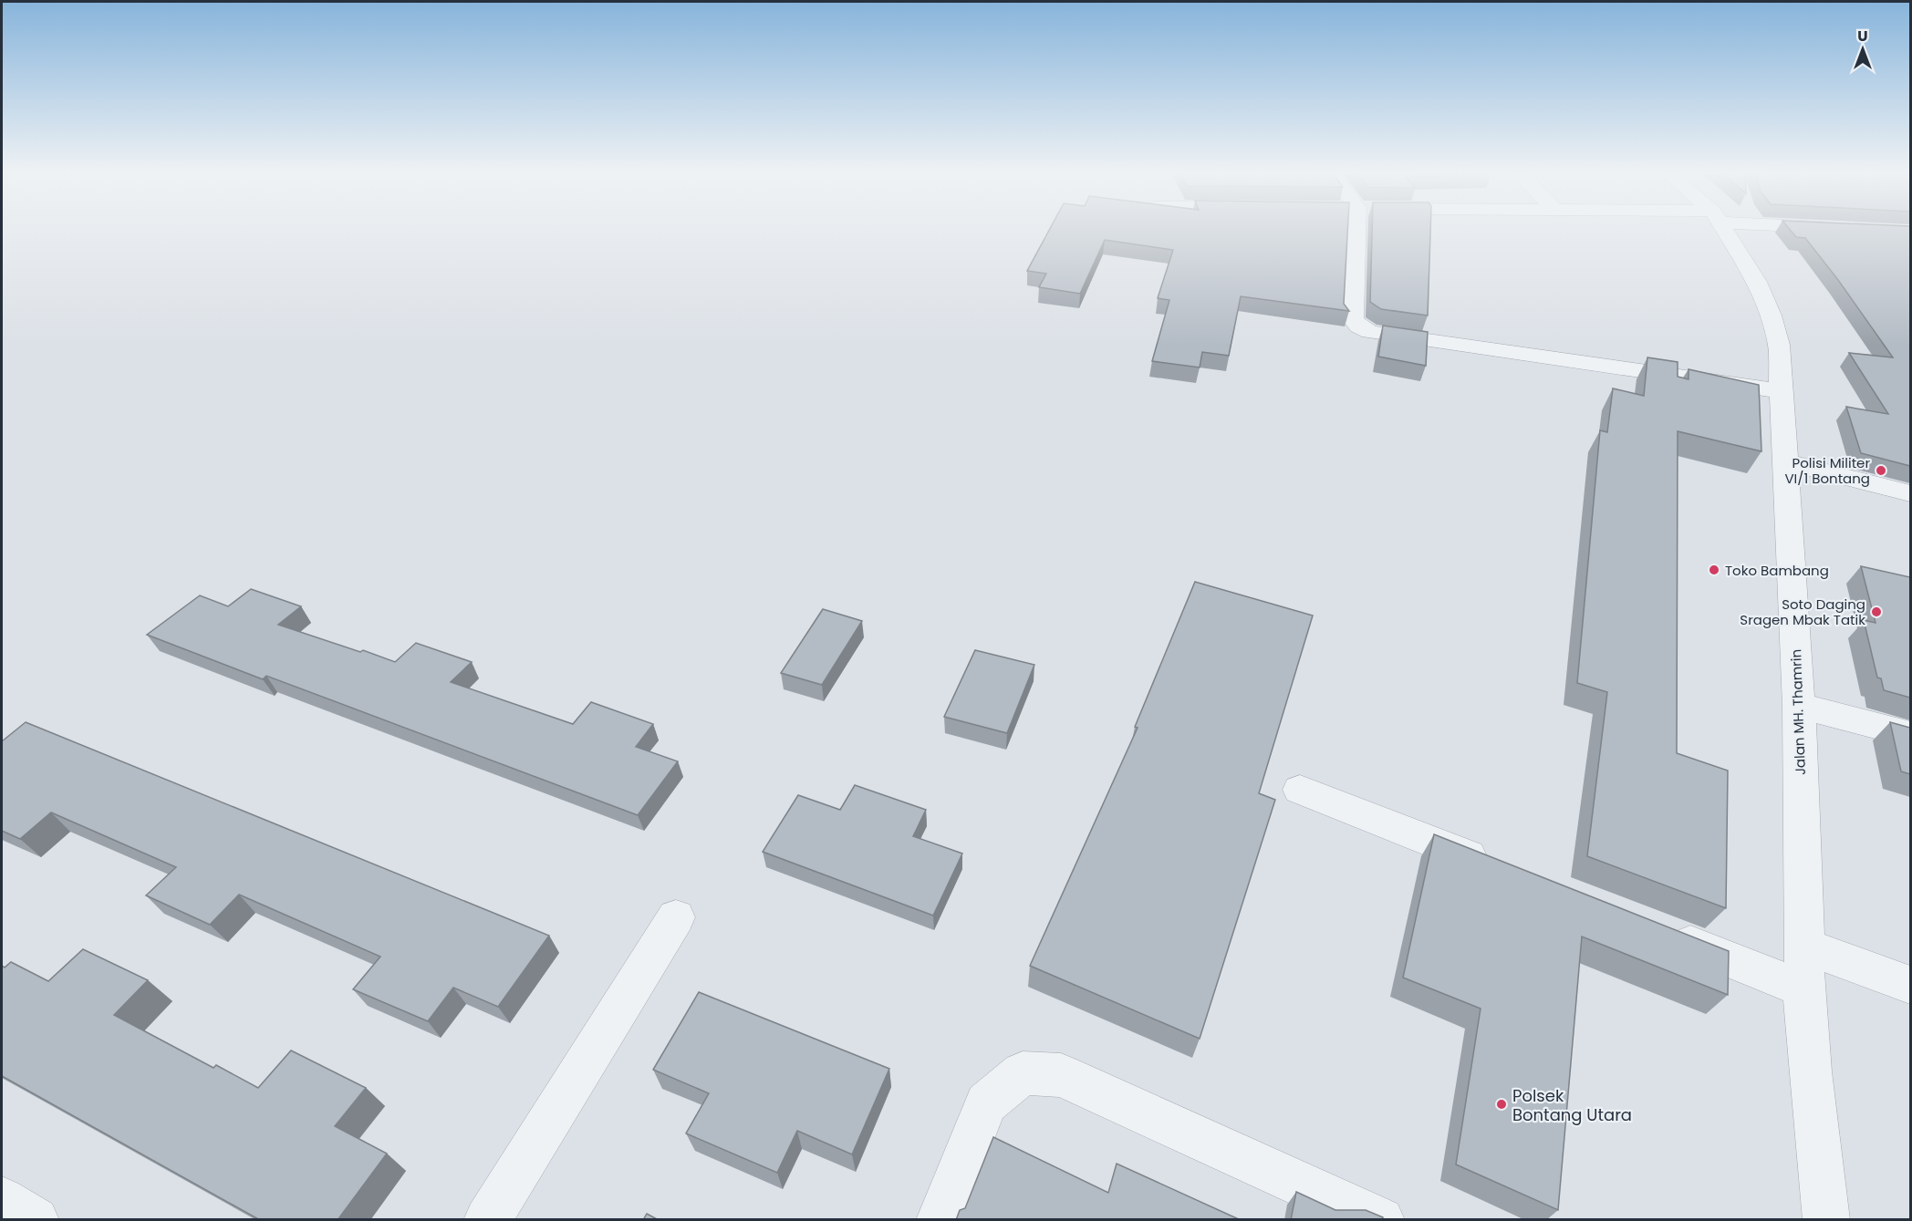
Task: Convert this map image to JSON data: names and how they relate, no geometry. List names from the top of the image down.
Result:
{
  "streets": {
    "street": ["Jalan MH. Thamrin"]
  },
  "places": [
    "Polisi Militer VI/1 Bontang",
    "Toko Bambang",
    "Soto Daging Sragen Mbak Tatik",
    "Polsek Bontang Utara"
  ],
  "north": "top"
}
